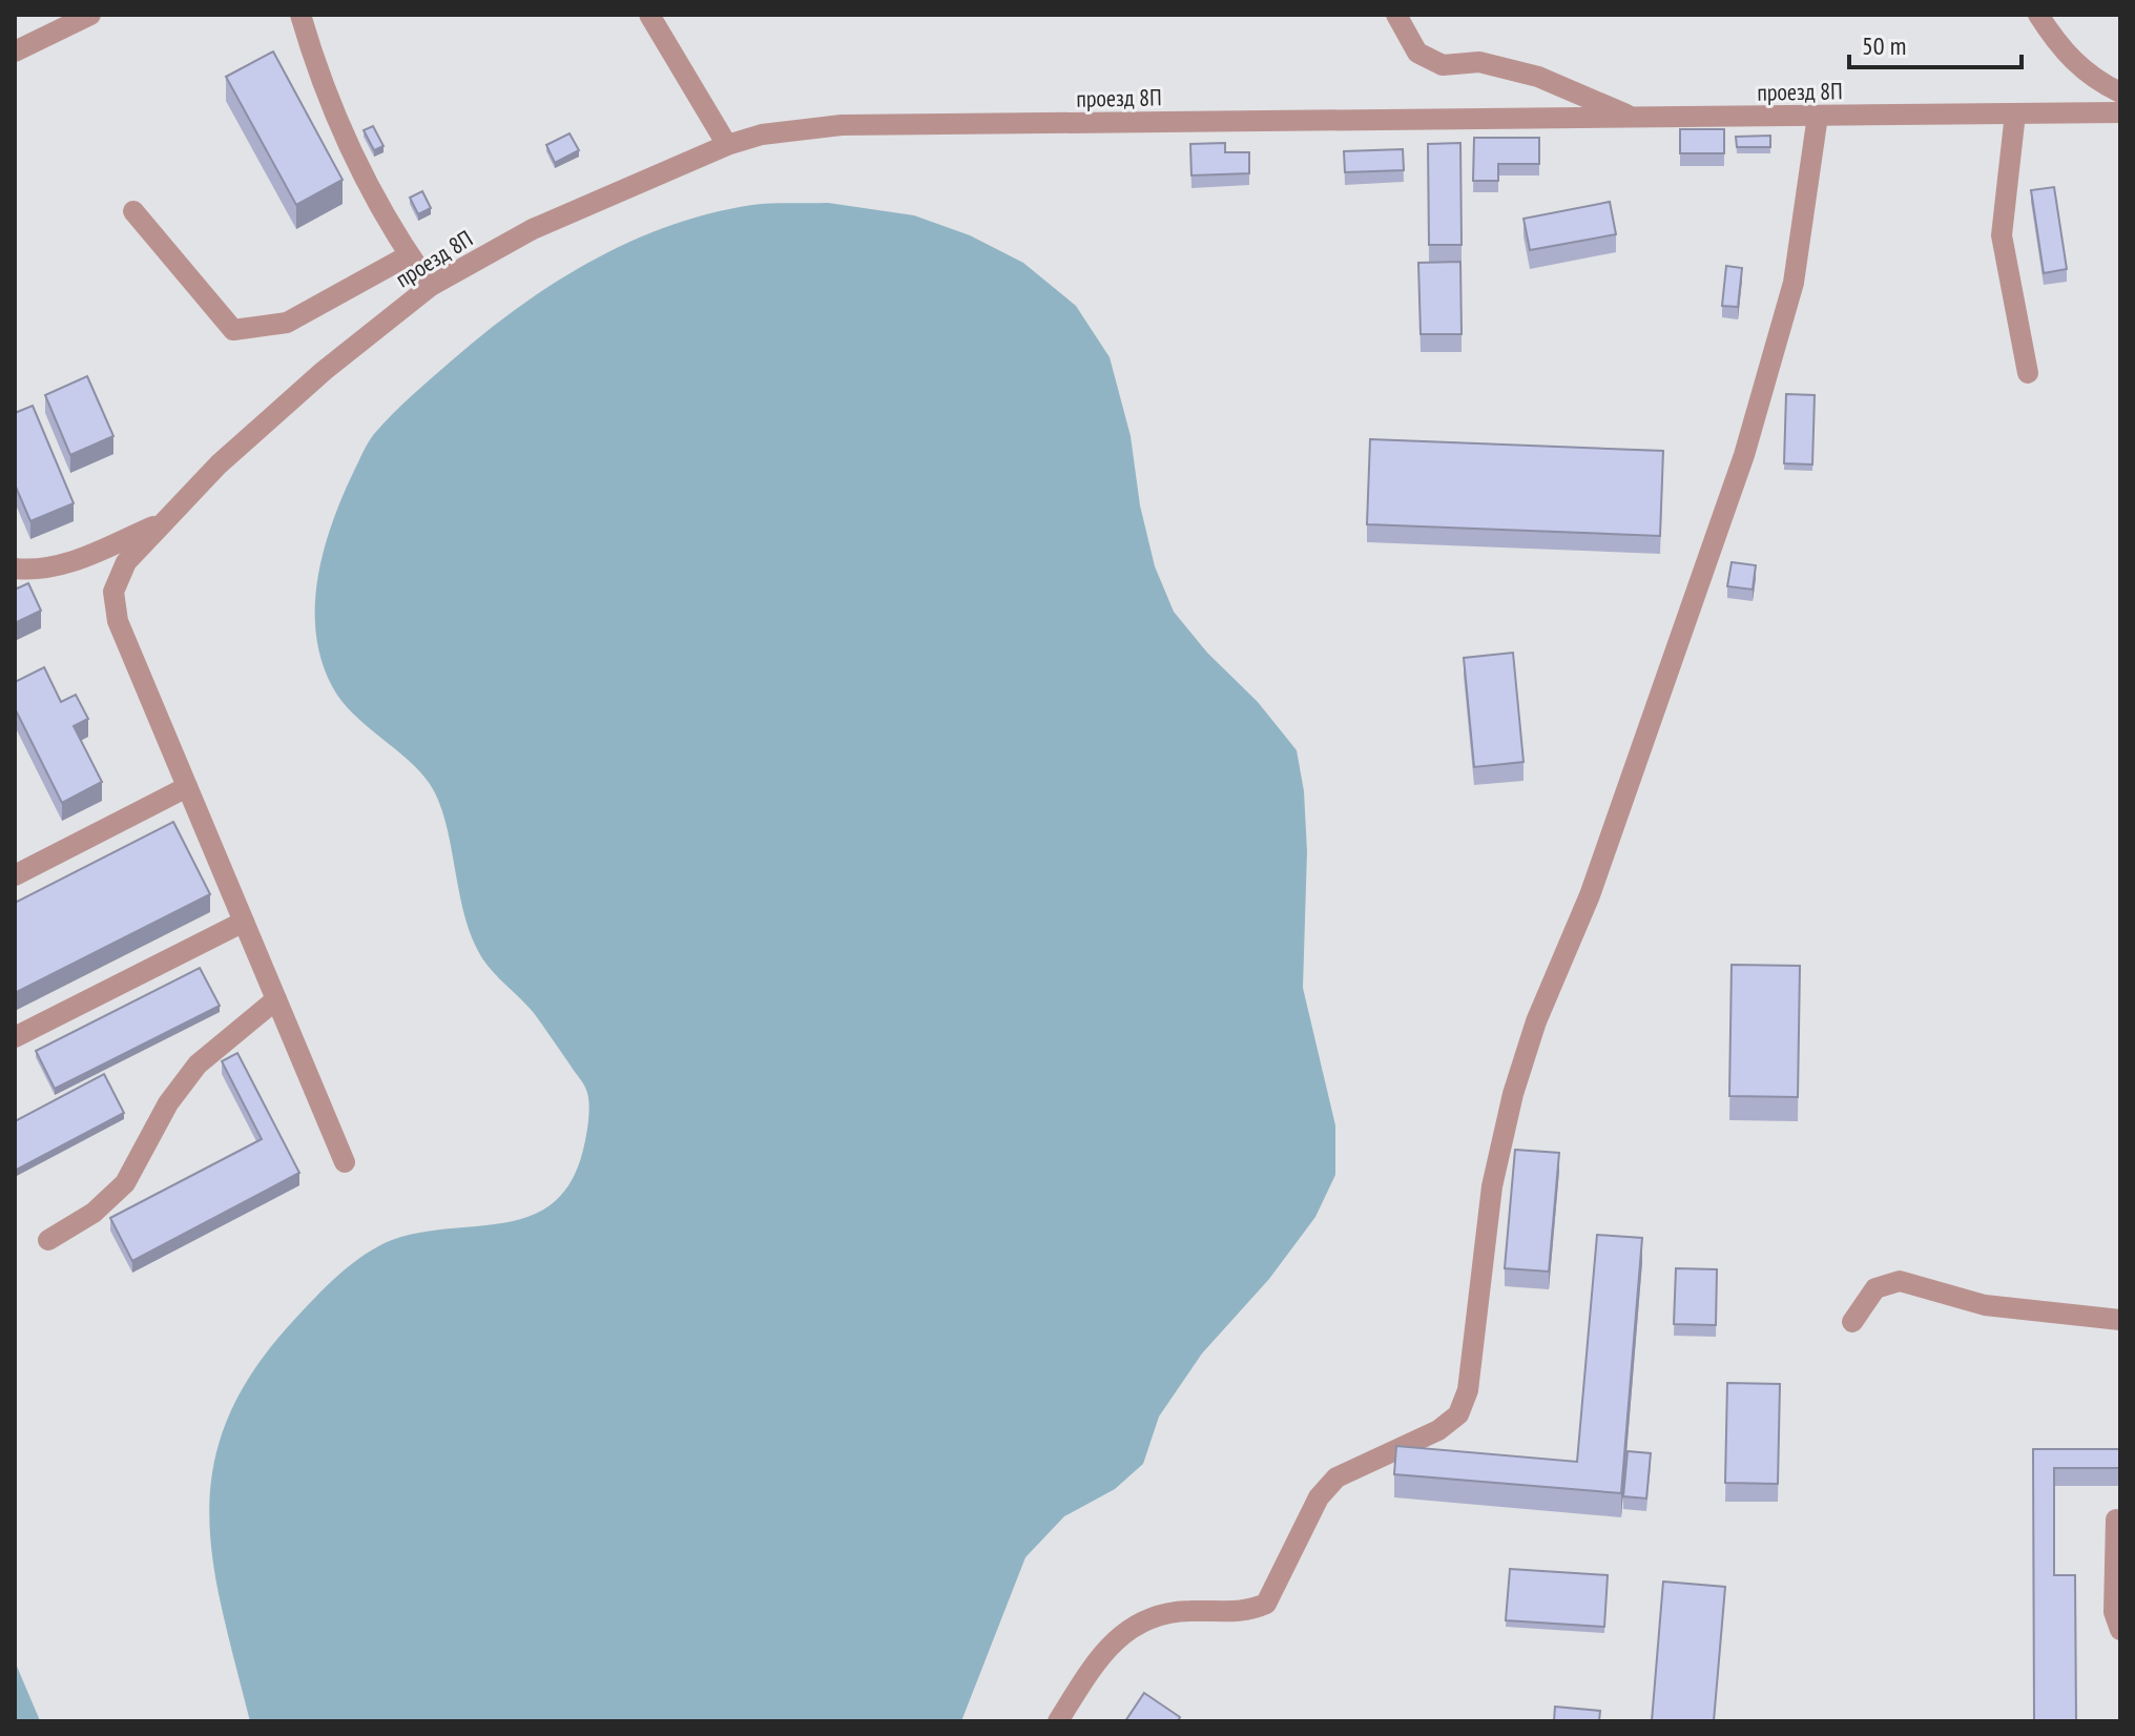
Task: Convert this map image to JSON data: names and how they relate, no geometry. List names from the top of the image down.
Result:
{
  "streets": {
    "street": ["проезд 8П"]
  },
  "scale_bar": "50 m"
}
